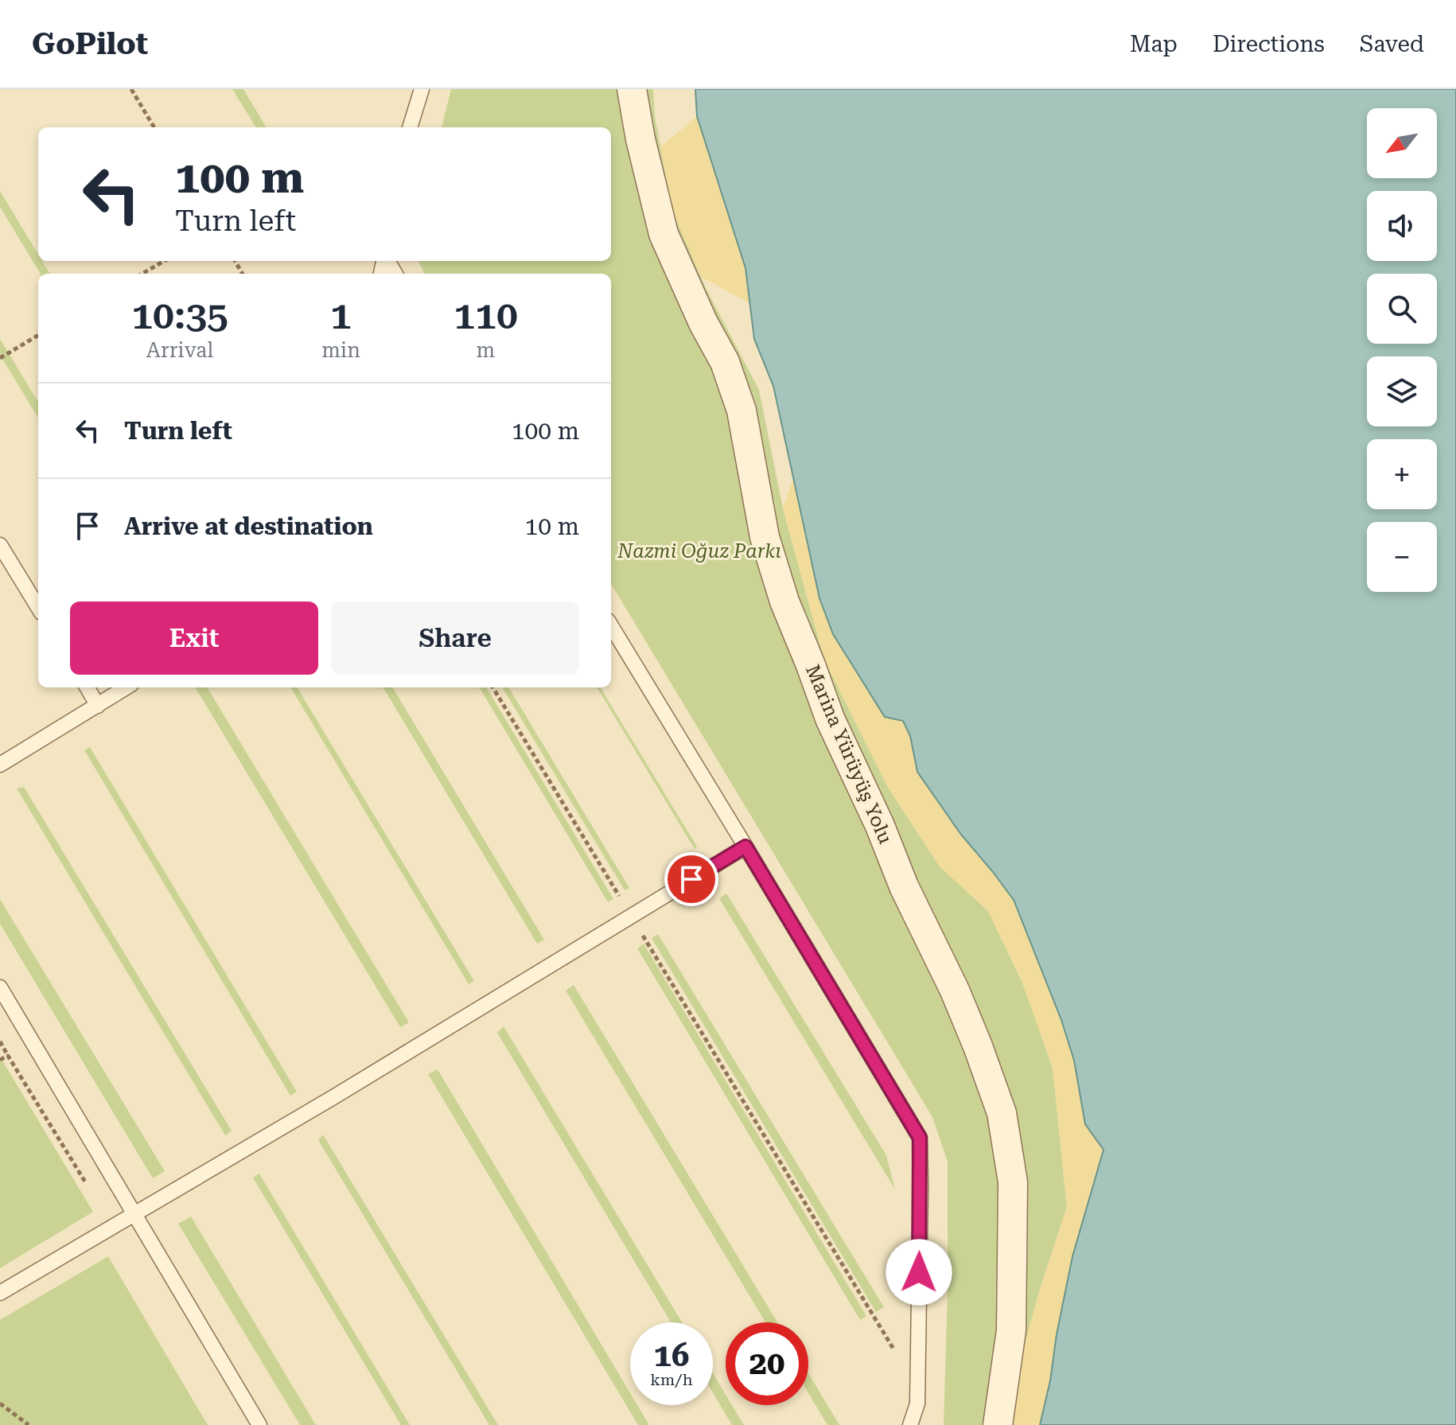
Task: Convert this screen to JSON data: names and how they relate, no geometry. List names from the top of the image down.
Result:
{
  "streets": {
    "street": ["Marina Yürüyüş Yolu"]
  },
  "parks": ["Nazmi Oğuz Parkı"],
  "north": "bottom left",
  "page": {
    "header": "GoPilot",
    "nav": ["Map", "Directions", "Saved"],
    "map_buttons": ["+", "−"],
    "turn": ["100 m", "Turn left"],
    "eta": [
      "10:35",
      "Arrival",
      "1",
      "min",
      "110",
      "m"
    ],
    "list": [
      {
        "name": "Turn left",
        "value": "100 m"
      },
      {
        "name": "Arrive at destination",
        "value": "10 m"
      }
    ],
    "buttons": ["Exit", "Share"],
    "speed": "16 km/h",
    "limit": "20"
  }
}
